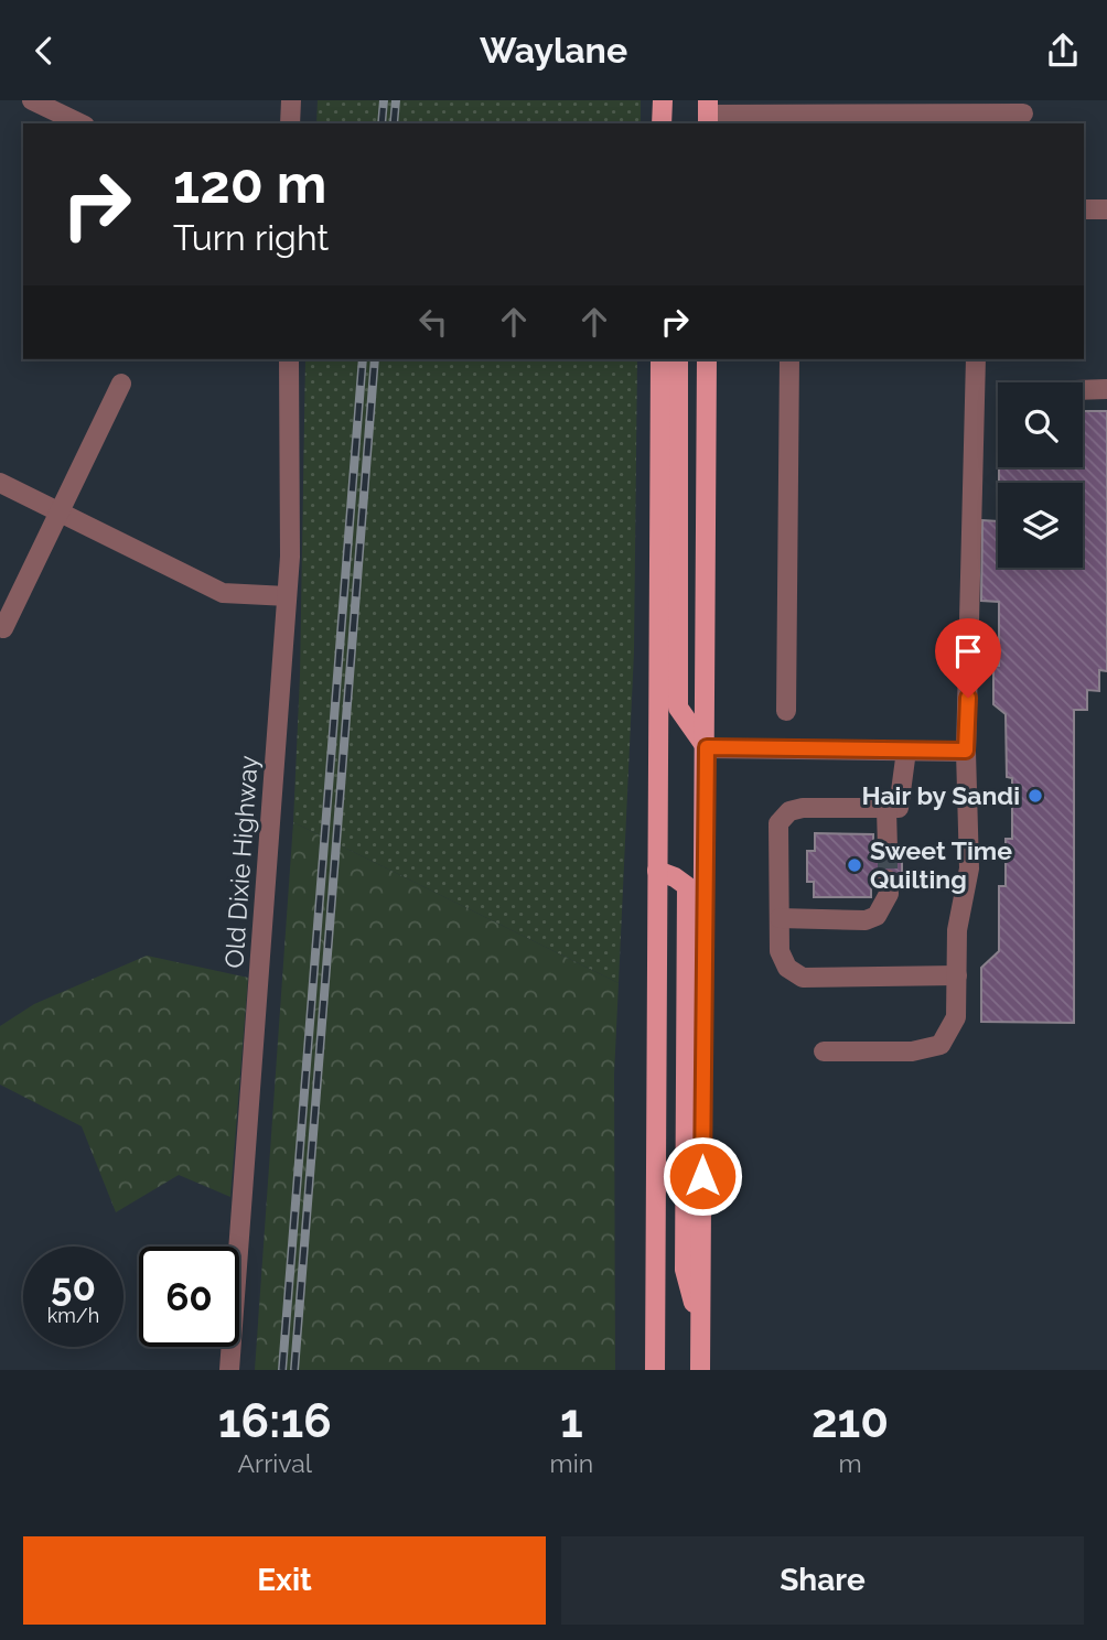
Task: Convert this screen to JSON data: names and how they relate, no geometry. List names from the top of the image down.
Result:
{
  "streets": {
    "street": ["Old Dixie Highway"]
  },
  "places": ["Hair by Sandi", "Sweet Time Quilting"],
  "page": {
    "header": "Waylane",
    "turn": ["120 m", "Turn right"],
    "speed": "50 km/h",
    "limit": "60",
    "eta": [
      "16:16",
      "Arrival",
      "1",
      "min",
      "210",
      "m"
    ],
    "buttons": ["Exit", "Share"]
  }
}
